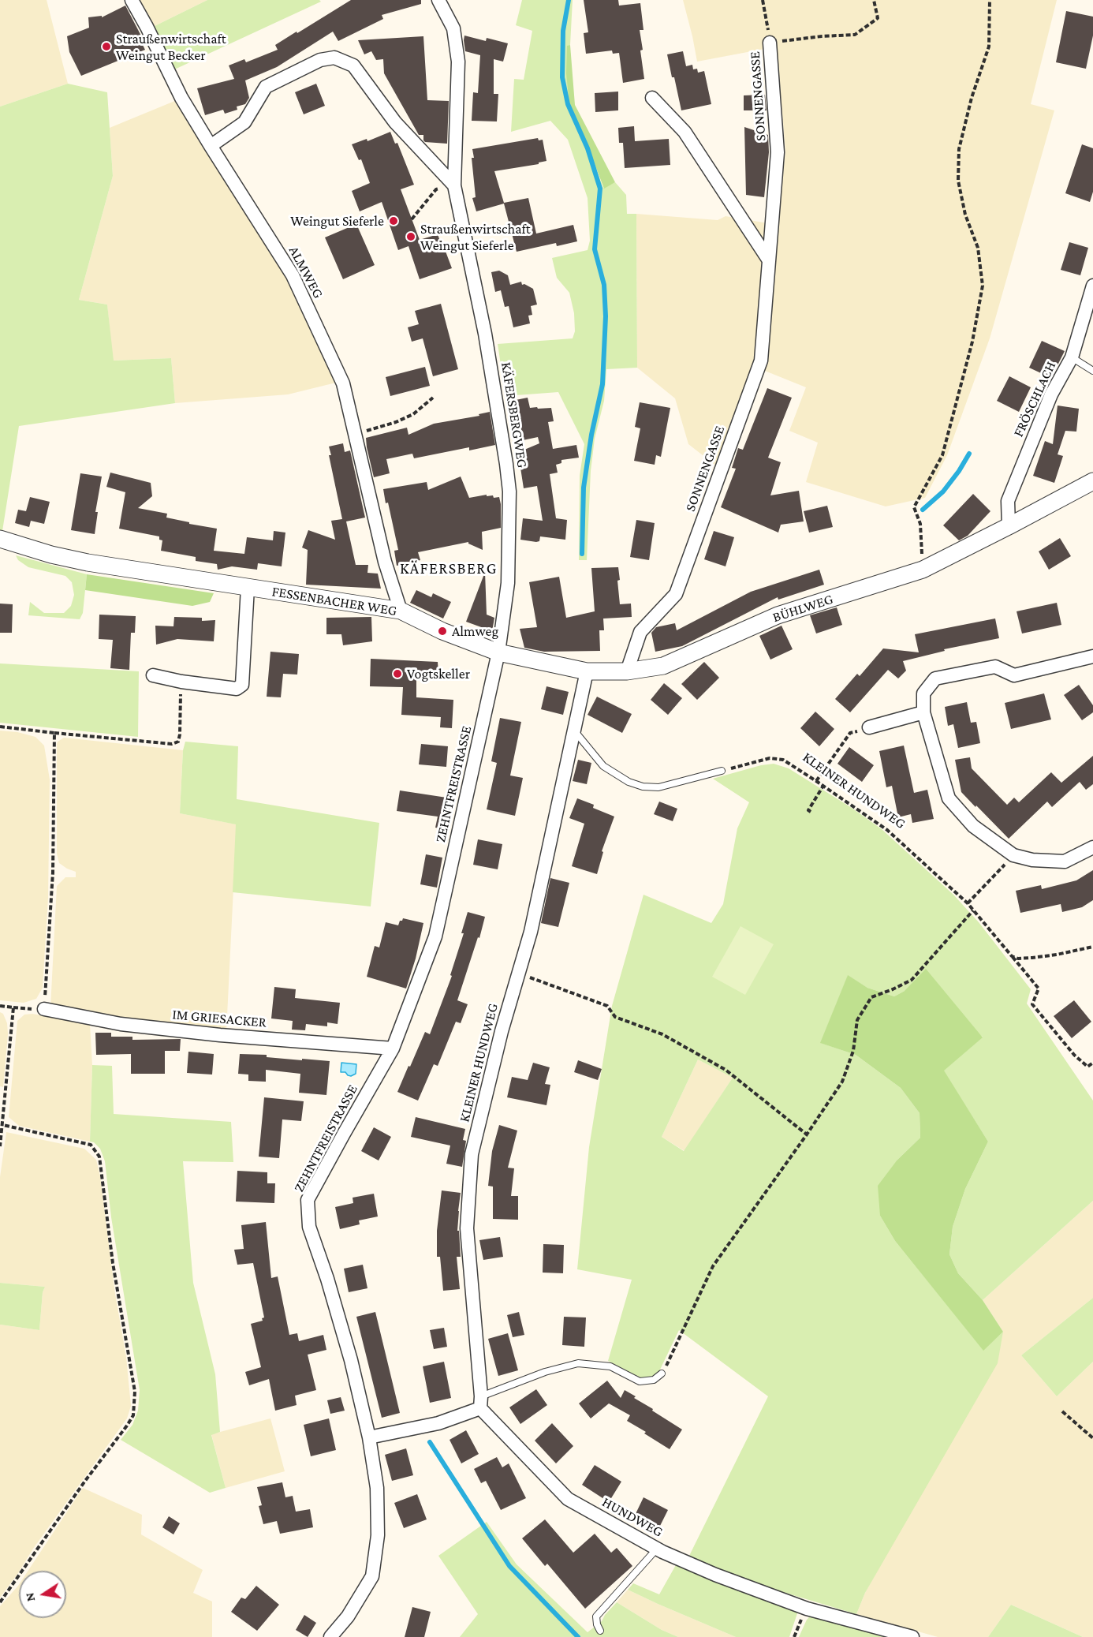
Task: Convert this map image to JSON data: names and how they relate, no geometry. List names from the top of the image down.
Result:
{
  "streets": {
    "street": [
      "SONNENGASSE",
      "ALMWEG",
      "FRÖSCHLACH",
      "KÄFERSBERGWEG",
      "FESSENBACHER WEG",
      "BÜHLWEG",
      "ZEHNTFREISTRASSE",
      "KLEINER HUNDWEG",
      "IM GRIESACKER",
      "HUNDWEG"
    ]
  },
  "crossings": [
    ["SONNENGASSE", "BÜHLWEG"],
    ["ALMWEG", "FESSENBACHER WEG"],
    ["FRÖSCHLACH", "BÜHLWEG"],
    ["KÄFERSBERGWEG", "FESSENBACHER WEG"],
    ["KÄFERSBERGWEG", "BÜHLWEG"],
    ["KÄFERSBERGWEG", "ZEHNTFREISTRASSE"],
    ["FESSENBACHER WEG", "BÜHLWEG"],
    ["FESSENBACHER WEG", "ZEHNTFREISTRASSE"],
    ["BÜHLWEG", "ZEHNTFREISTRASSE"],
    ["BÜHLWEG", "KLEINER HUNDWEG"],
    ["ZEHNTFREISTRASSE", "IM GRIESACKER"],
    ["KLEINER HUNDWEG", "HUNDWEG"]
  ],
  "districts": ["KÄFERSBERG"],
  "places": [
    "Straußenwirtschaft Weingut Becker",
    "Weingut Sieferle",
    "Straußenwirtschaft Weingut Sieferle",
    "Almweg",
    "Vogtskeller"
  ],
  "north": "left"
}
